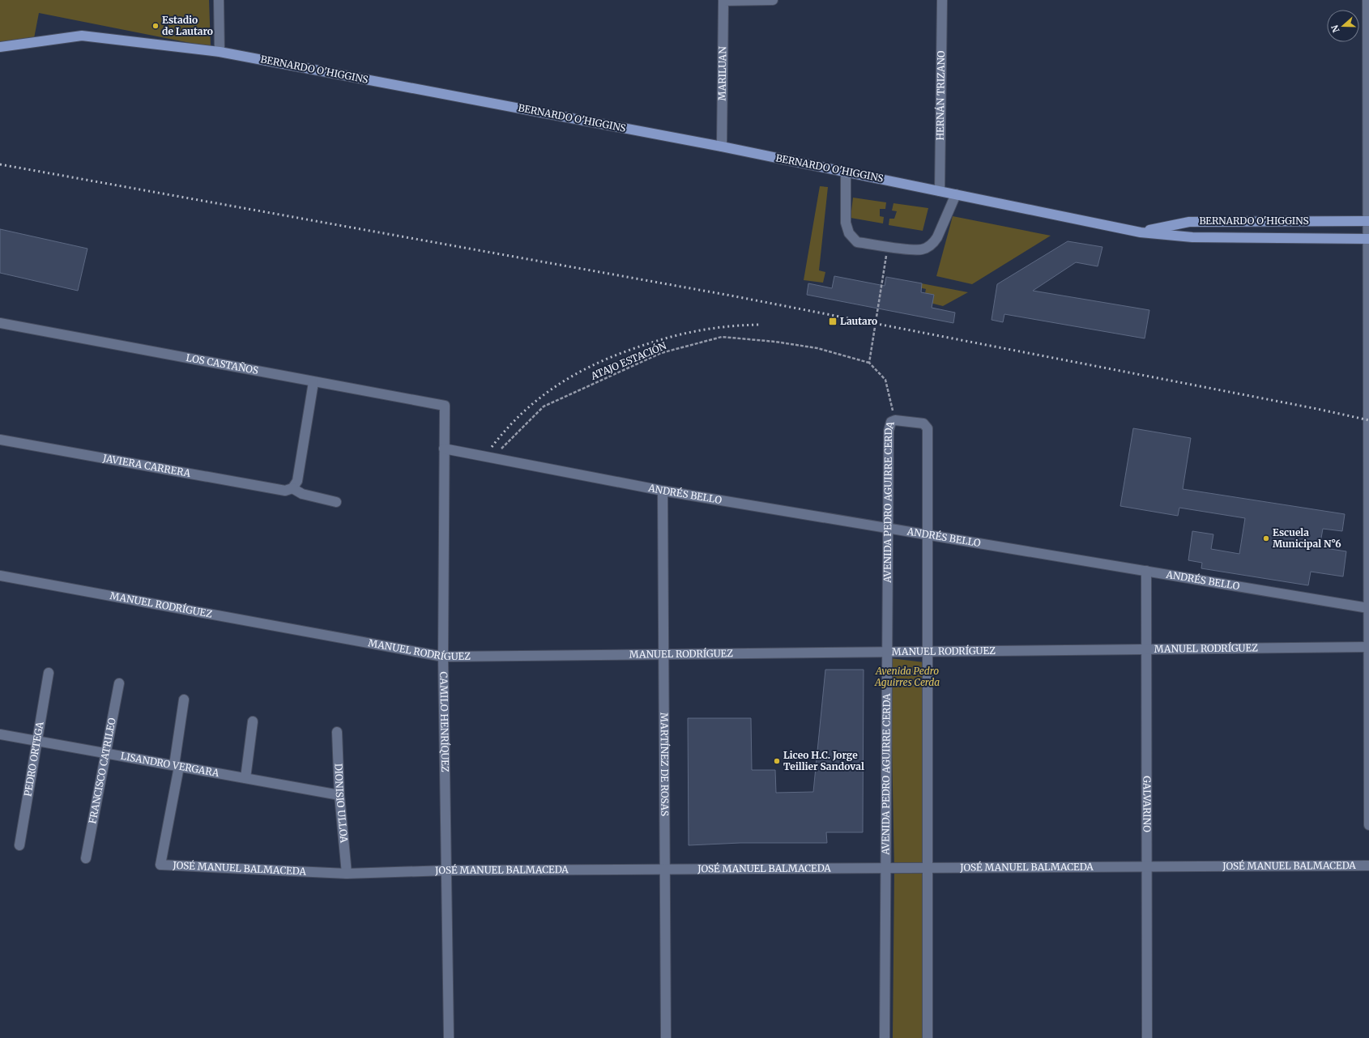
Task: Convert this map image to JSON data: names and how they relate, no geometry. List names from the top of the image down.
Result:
{
  "streets": {
    "main road": ["BERNARDO O'HIGGINS"],
    "street": [
      "MARILUAN",
      "HERNÁN TRIZANO",
      "LOS CASTAÑOS",
      "JAVIERA CARRERA",
      "ANDRÉS BELLO",
      "AVENIDA PEDRO AGUIRRE CERDA",
      "MANUEL RODRÍGUEZ",
      "CAMILO HENRÍQUEZ",
      "PEDRO ORTEGA",
      "LISANDRO VERGARA",
      "MARTÍNEZ DE ROSAS",
      "FRANCISCO CATRILEO",
      "DIONISIO ULLOA",
      "GALVARINO",
      "JOSÉ MANUEL BALMACEDA"
    ],
    "path": ["ATAJO ESTACIÓN"]
  },
  "crossings": [
    ["BERNARDO O'HIGGINS", "MARILUAN"],
    ["BERNARDO O'HIGGINS", "HERNÁN TRIZANO"],
    ["ATAJO ESTACIÓN", "ANDRÉS BELLO"],
    ["LOS CASTAÑOS", "CAMILO HENRÍQUEZ"],
    ["ANDRÉS BELLO", "AVENIDA PEDRO AGUIRRE CERDA"],
    ["ANDRÉS BELLO", "CAMILO HENRÍQUEZ"],
    ["ANDRÉS BELLO", "MARTÍNEZ DE ROSAS"],
    ["ANDRÉS BELLO", "GALVARINO"],
    ["AVENIDA PEDRO AGUIRRE CERDA", "MANUEL RODRÍGUEZ"],
    ["AVENIDA PEDRO AGUIRRE CERDA", "JOSÉ MANUEL BALMACEDA"],
    ["MANUEL RODRÍGUEZ", "CAMILO HENRÍQUEZ"],
    ["MANUEL RODRÍGUEZ", "MARTÍNEZ DE ROSAS"],
    ["MANUEL RODRÍGUEZ", "GALVARINO"],
    ["CAMILO HENRÍQUEZ", "JOSÉ MANUEL BALMACEDA"],
    ["PEDRO ORTEGA", "LISANDRO VERGARA"],
    ["LISANDRO VERGARA", "FRANCISCO CATRILEO"],
    ["LISANDRO VERGARA", "DIONISIO ULLOA"],
    ["LISANDRO VERGARA", "JOSÉ MANUEL BALMACEDA"],
    ["MARTÍNEZ DE ROSAS", "JOSÉ MANUEL BALMACEDA"],
    ["DIONISIO ULLOA", "JOSÉ MANUEL BALMACEDA"],
    ["GALVARINO", "JOSÉ MANUEL BALMACEDA"]
  ],
  "parks": ["Avenida Pedro Aguirres Cerda"],
  "places": {
    "other": ["Estadio de Lautaro", "Escuela Municipal N°6", "Liceo H.C. Jorge Teillier Sandoval"],
    "transit": ["Lautaro"]
  },
  "north": "left"
}
